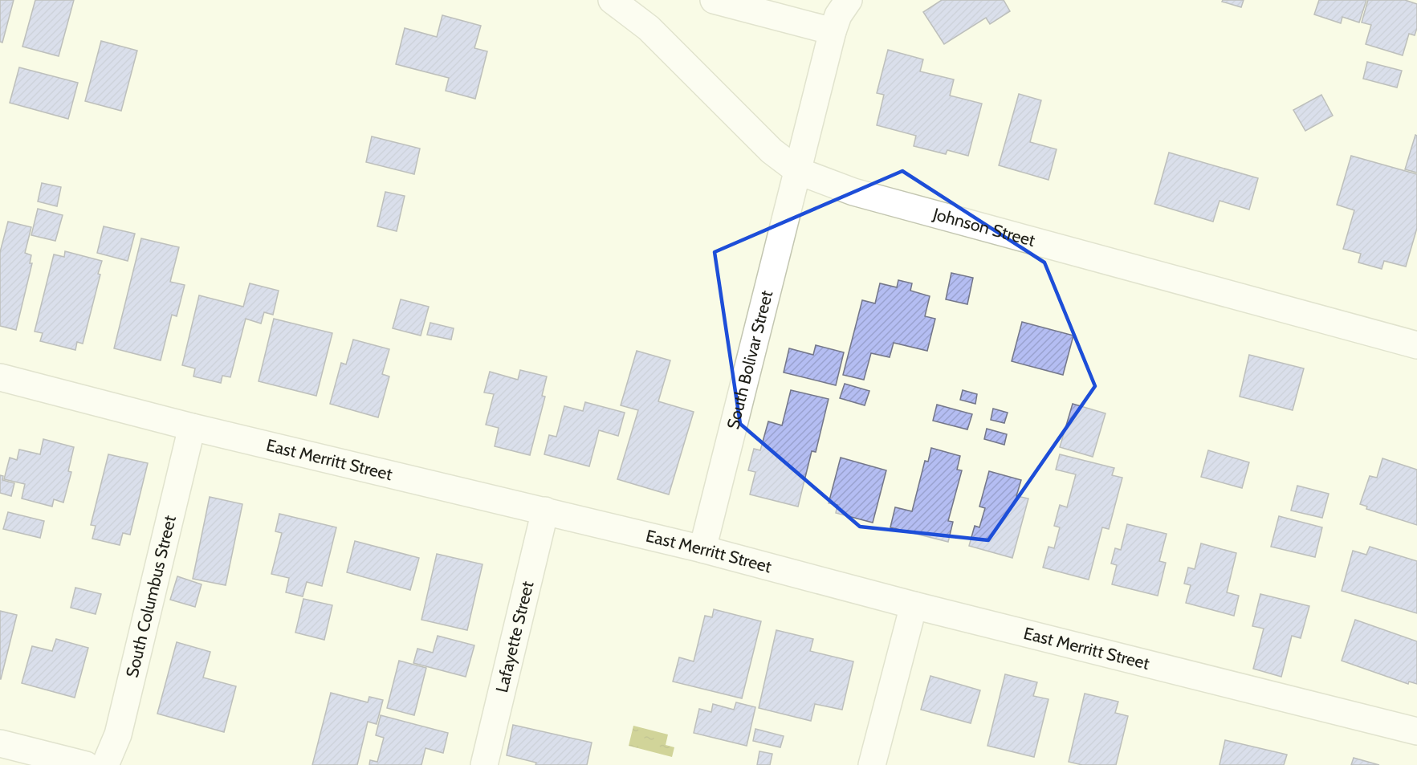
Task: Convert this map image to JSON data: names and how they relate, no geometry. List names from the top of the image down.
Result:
{
  "streets": {
    "street": [
      "Johnson Street",
      "South Bolivar Street",
      "East Merritt Street",
      "South Columbus Street",
      "Lafayette Street"
    ]
  },
  "crossings": [
    ["Johnson Street", "South Bolivar Street"],
    ["South Bolivar Street", "East Merritt Street"],
    ["East Merritt Street", "South Columbus Street"],
    ["East Merritt Street", "Lafayette Street"]
  ]
}
